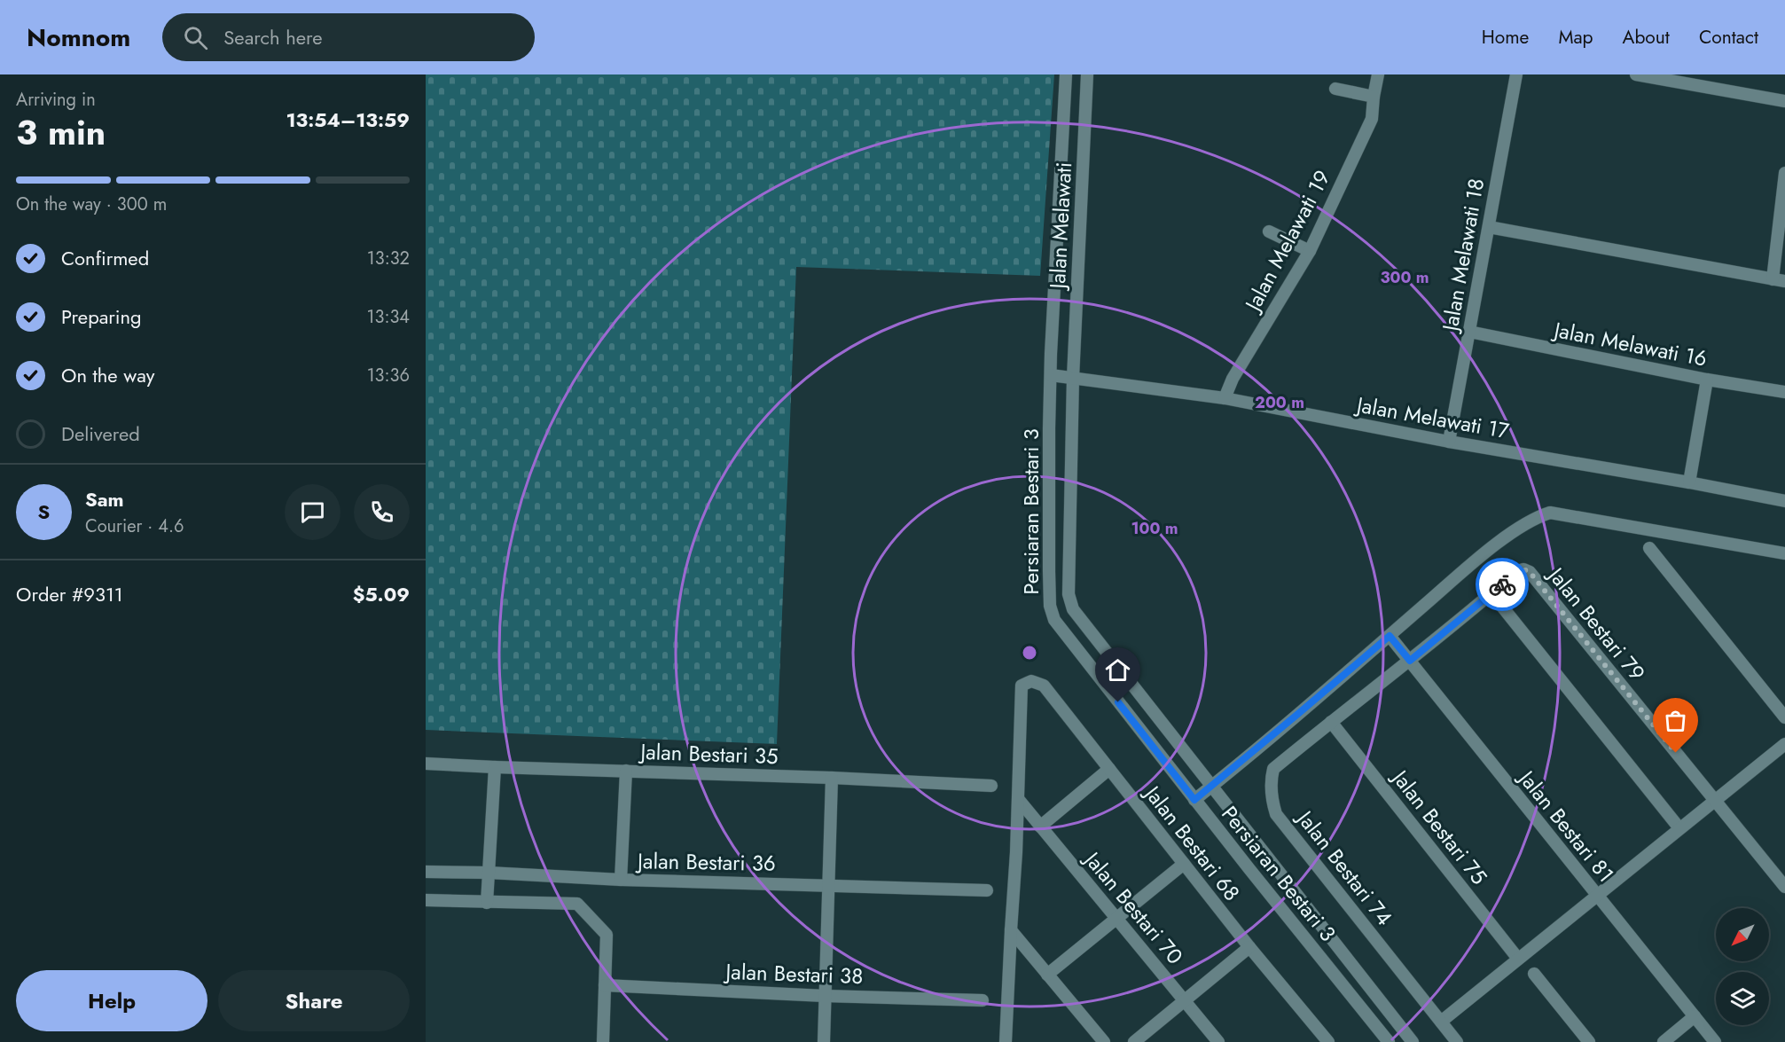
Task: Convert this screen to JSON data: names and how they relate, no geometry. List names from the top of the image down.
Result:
{
  "streets": {
    "street": [
      "Jalan Melawati",
      "Jalan Melawati 19",
      "Jalan Melawati 18",
      "Jalan Melawati 16",
      "Jalan Melawati 17",
      "Persiaran Bestari 3",
      "Jalan Bestari 79",
      "Jalan Bestari 35",
      "Jalan Bestari 81",
      "Jalan Bestari 75",
      "Jalan Bestari 68",
      "Jalan Bestari 36",
      "Jalan Bestari 74",
      "Jalan Bestari 70",
      "Jalan Bestari 38"
    ]
  },
  "crossings": [
    ["Jalan Melawati", "Jalan Melawati 17"],
    ["Jalan Melawati", "Persiaran Bestari 3"],
    ["Jalan Melawati 19", "Jalan Melawati 17"],
    ["Jalan Melawati 18", "Jalan Melawati 16"],
    ["Jalan Melawati 18", "Jalan Melawati 17"],
    ["Jalan Melawati 17", "Persiaran Bestari 3"],
    ["Jalan Bestari 79", "Jalan Bestari 81"],
    ["Jalan Bestari 79", "Jalan Bestari 75"],
    ["Jalan Bestari 79", "Jalan Bestari 74"],
    ["Jalan Bestari 75", "Jalan Bestari 74"],
    ["Jalan Bestari 68", "Jalan Bestari 70"]
  ],
  "north": "bottom left",
  "page": {
    "header": "Nomnom",
    "search": "Search here",
    "nav": [
      "Home",
      "Map",
      "About",
      "Contact"
    ],
    "heading": ["3 min", "Arriving in", "13:54–13:59"],
    "panel": [
      "Sam",
      "Courier · 4.6",
      "Order #9311",
      "$5.09"
    ],
    "bar": "On the way · 300 m",
    "list": [
      ["Confirmed", "13:32"],
      ["Preparing", "13:34"],
      ["On the way", "13:36"],
      "Delivered"
    ],
    "round": "S",
    "buttons": ["Help", "Share"]
  },
  "rings": ["300 m", "200 m", "100 m"]
}
